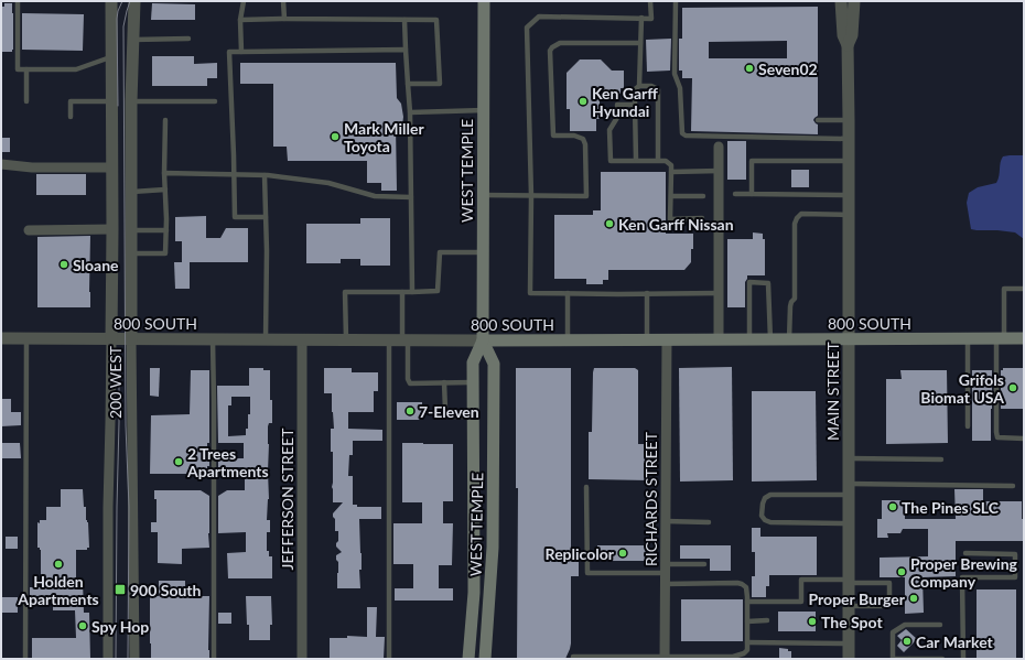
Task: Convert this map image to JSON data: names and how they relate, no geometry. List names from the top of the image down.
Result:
{
  "streets": {
    "main road": ["WEST TEMPLE", "800 SOUTH"],
    "street": [
      "200 WEST",
      "MAIN STREET",
      "JEFFERSON STREET",
      "RICHARDS STREET"
    ]
  },
  "crossings": [
    ["WEST TEMPLE", "800 SOUTH"],
    ["800 SOUTH", "200 WEST"],
    ["800 SOUTH", "MAIN STREET"],
    ["800 SOUTH", "JEFFERSON STREET"],
    ["800 SOUTH", "RICHARDS STREET"]
  ],
  "places": {
    "other": [
      "Seven02",
      "Ken Garff Hyundai",
      "Mark Miller Toyota",
      "Ken Garff Nissan",
      "Sloane",
      "Grifols Biomat USA",
      "7-Eleven",
      "2 Trees Apartments",
      "The Pines SLC",
      "Replicolor",
      "Holden Apartments",
      "Proper Brewing Company",
      "Proper Burger",
      "The Spot",
      "Spy Hop",
      "Car Market"
    ],
    "transit": ["900 South"]
  }
}
